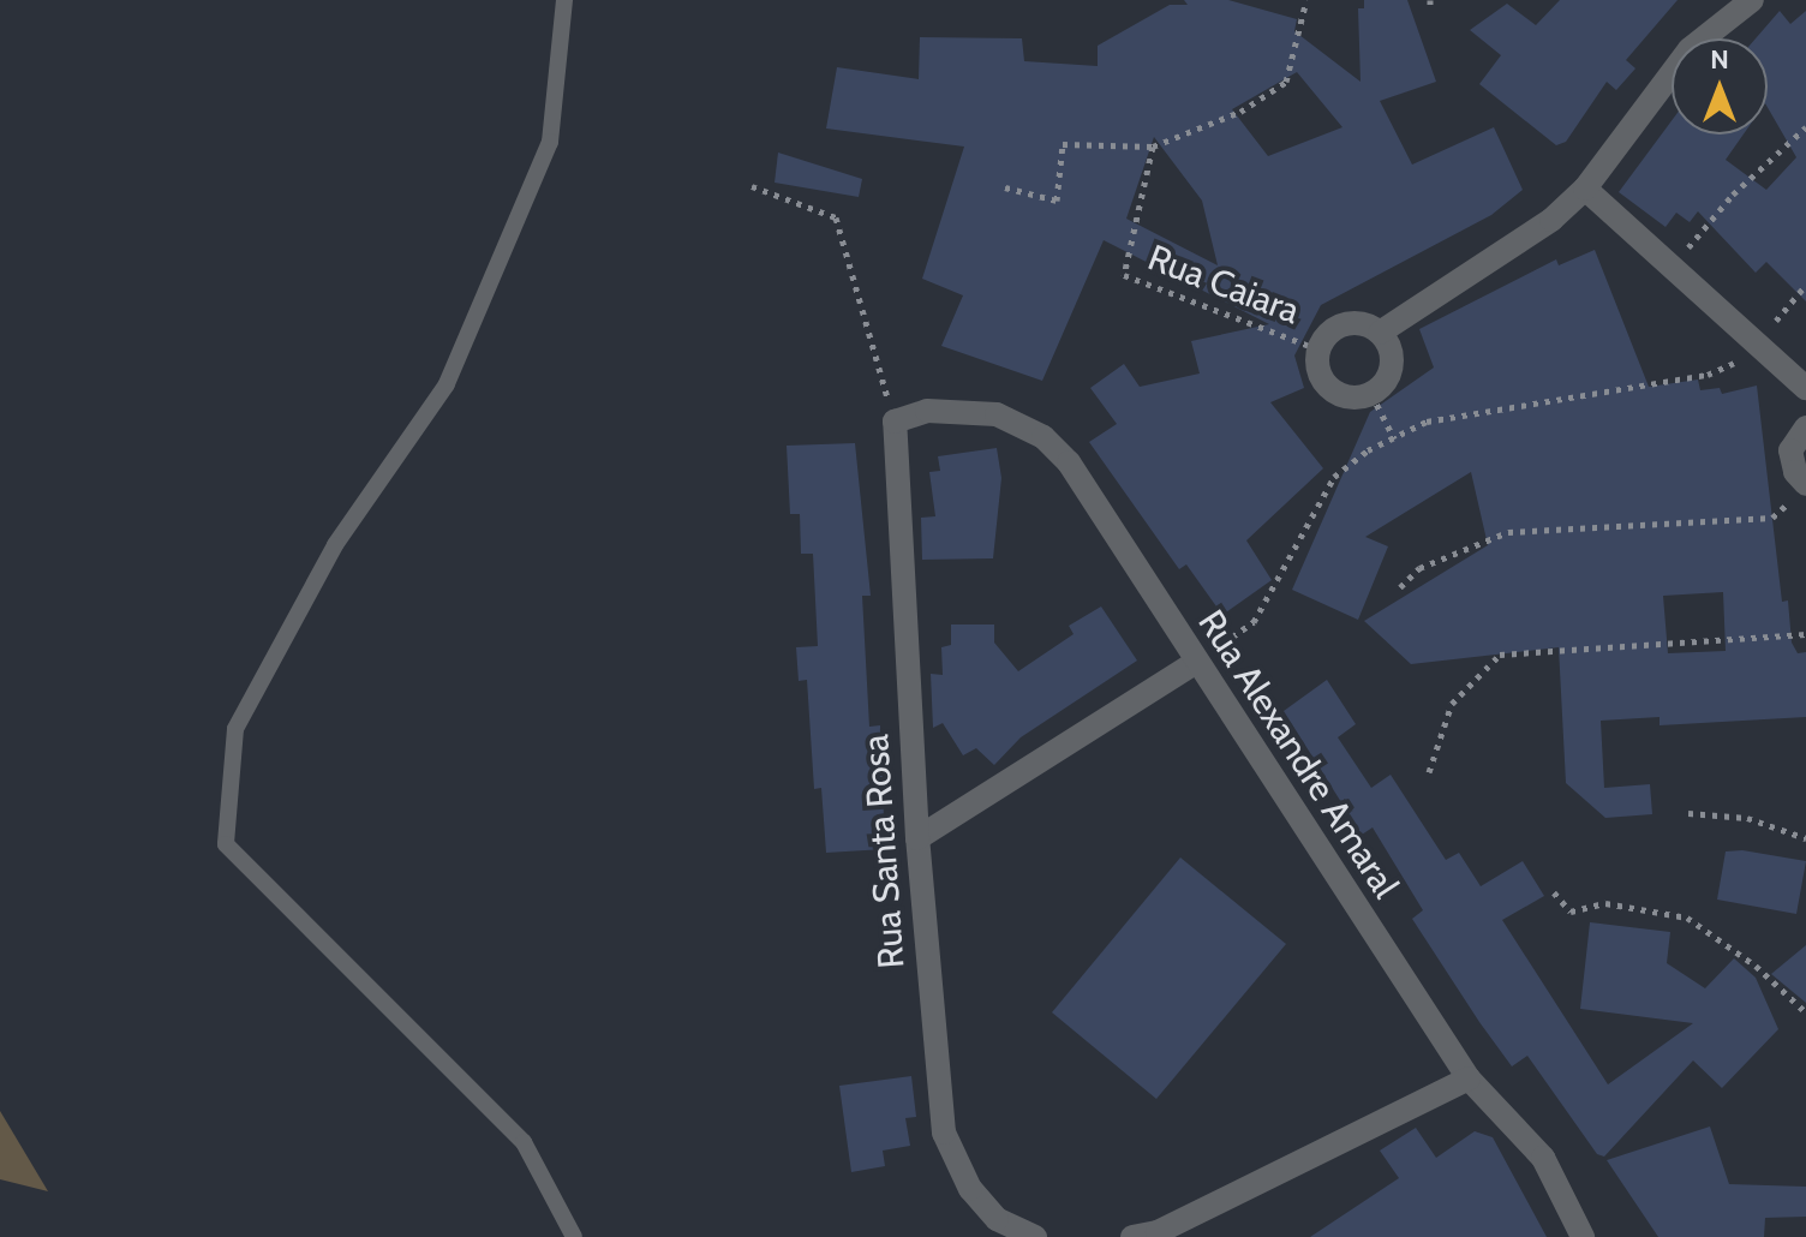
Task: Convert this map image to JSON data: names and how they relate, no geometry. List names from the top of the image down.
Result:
{
  "streets": {
    "street": ["Rua Alexandre Amaral", "Rua Santa Rosa"],
    "path": ["Rua Caiara"]
  },
  "crossings": [
    ["Rua Alexandre Amaral", "Rua Santa Rosa"]
  ],
  "north": "top"
}
